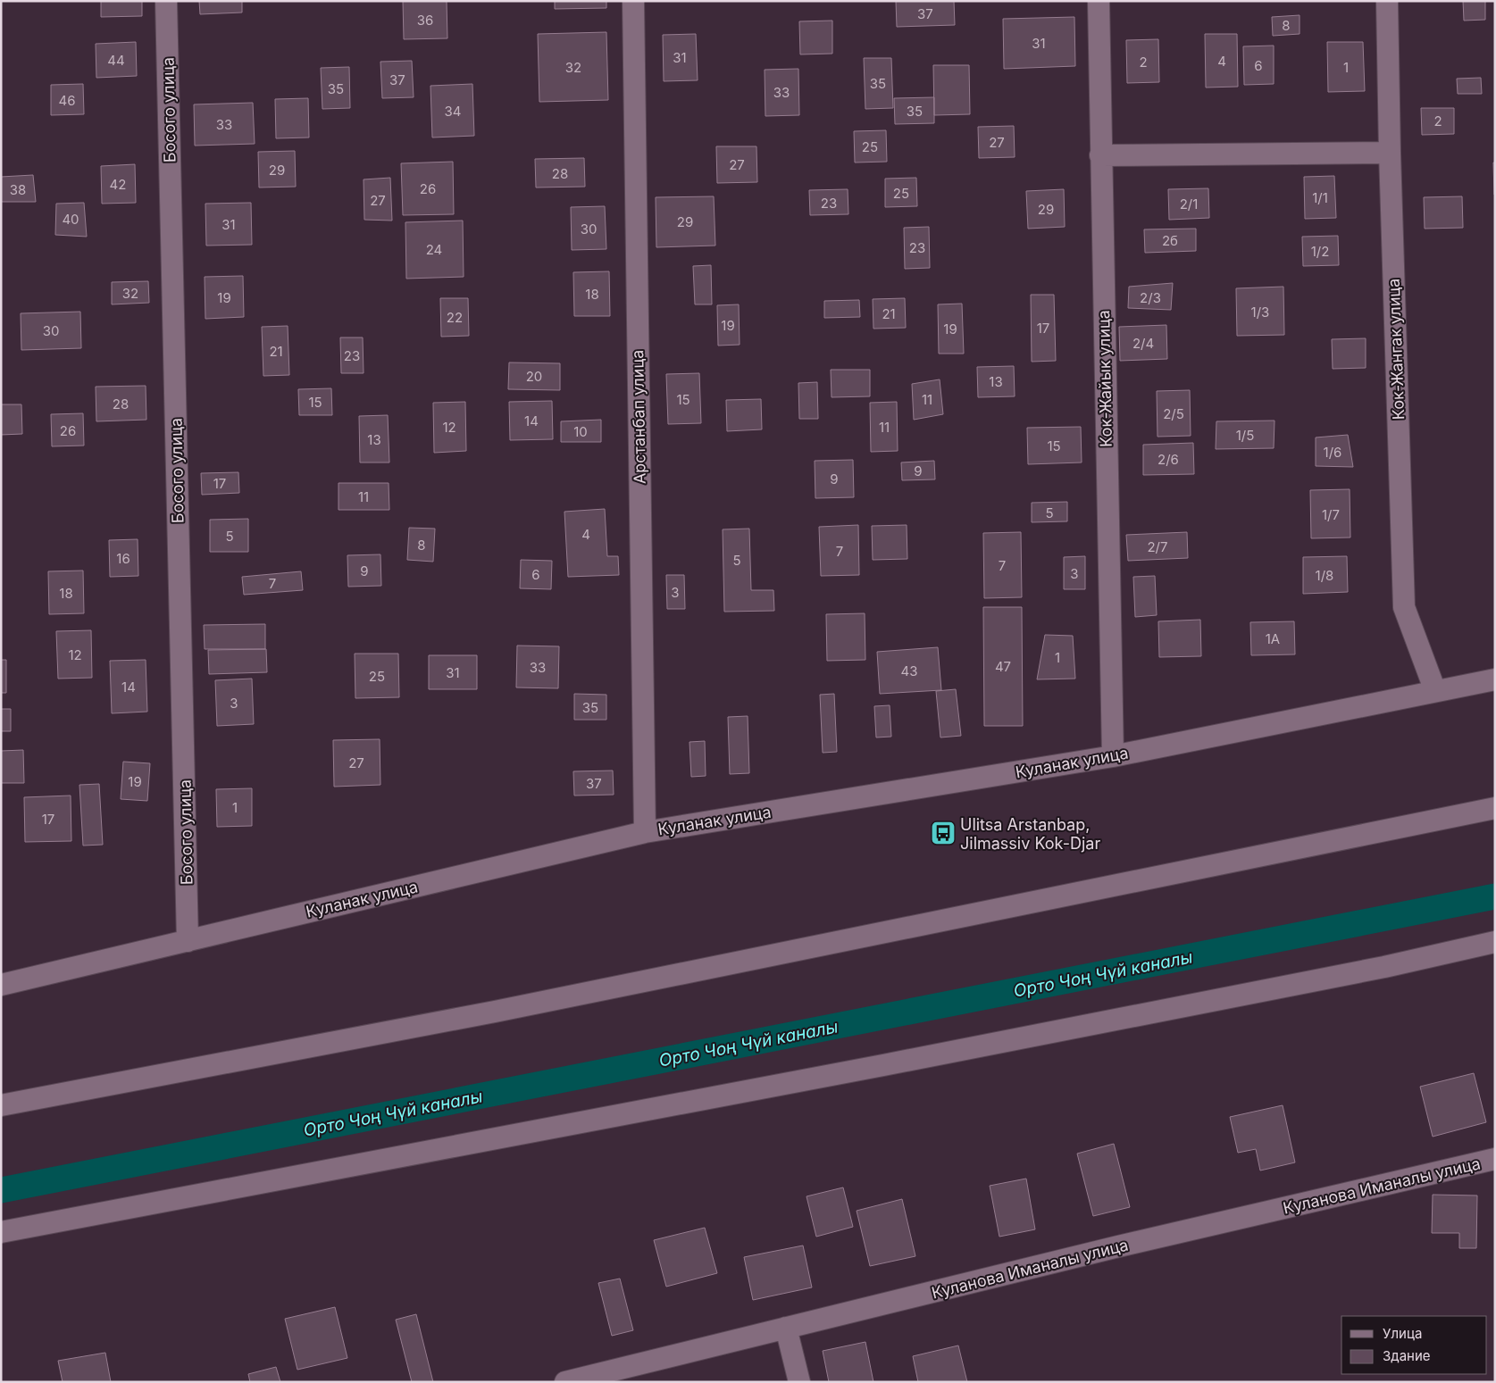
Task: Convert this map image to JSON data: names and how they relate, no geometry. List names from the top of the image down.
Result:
{
  "streets": {
    "street": [
      "Босого улица",
      "Кок-Жангак улица",
      "Кок-Жайык улица",
      "Арстанбап улица",
      "Куланак улица",
      "Куланова Иманалы улица"
    ]
  },
  "crossings": [
    ["Босого улица", "Куланак улица"],
    ["Кок-Жангак улица", "Куланак улица"],
    ["Кок-Жайык улица", "Куланак улица"],
    ["Арстанбап улица", "Куланак улица"]
  ],
  "water": ["Орто Чоң Чүй каналы"],
  "places": {
    "bus stop": ["Ulitsa Arstanbap, Jilmassiv Kok-Djar"]
  },
  "house_numbers": [
    "37",
    "36",
    "8",
    "31",
    "31",
    "44",
    "4",
    "2",
    "6",
    "32",
    "1",
    "37",
    "35",
    "35",
    "33",
    "46",
    "34",
    "35",
    "2",
    "33",
    "27",
    "25",
    "27",
    "29",
    "28",
    "42",
    "26",
    "38",
    "25",
    "1/1",
    "27",
    "23",
    "2/1",
    "29",
    "40",
    "29",
    "31",
    "30",
    "2б",
    "23",
    "24",
    "1/2",
    "32",
    "18",
    "19",
    "2/3",
    "1/3",
    "21",
    "22",
    "19",
    "17",
    "19",
    "30",
    "2/4",
    "21",
    "23",
    "20",
    "13",
    "15",
    "11",
    "15",
    "28",
    "2/5",
    "14",
    "12",
    "11",
    "26",
    "10",
    "1/5",
    "13",
    "15",
    "1/6",
    "2/6",
    "9",
    "9",
    "17",
    "11",
    "5",
    "1/7",
    "4",
    "5",
    "8",
    "2/7",
    "7",
    "16",
    "5",
    "7",
    "9",
    "3",
    "6",
    "1/8",
    "7",
    "3",
    "18",
    "1А",
    "12",
    "1",
    "47",
    "33",
    "43",
    "31",
    "25",
    "14",
    "3",
    "35",
    "27",
    "19",
    "37",
    "1",
    "17"
  ],
  "legend": ["Улица", "Здание"]
}
